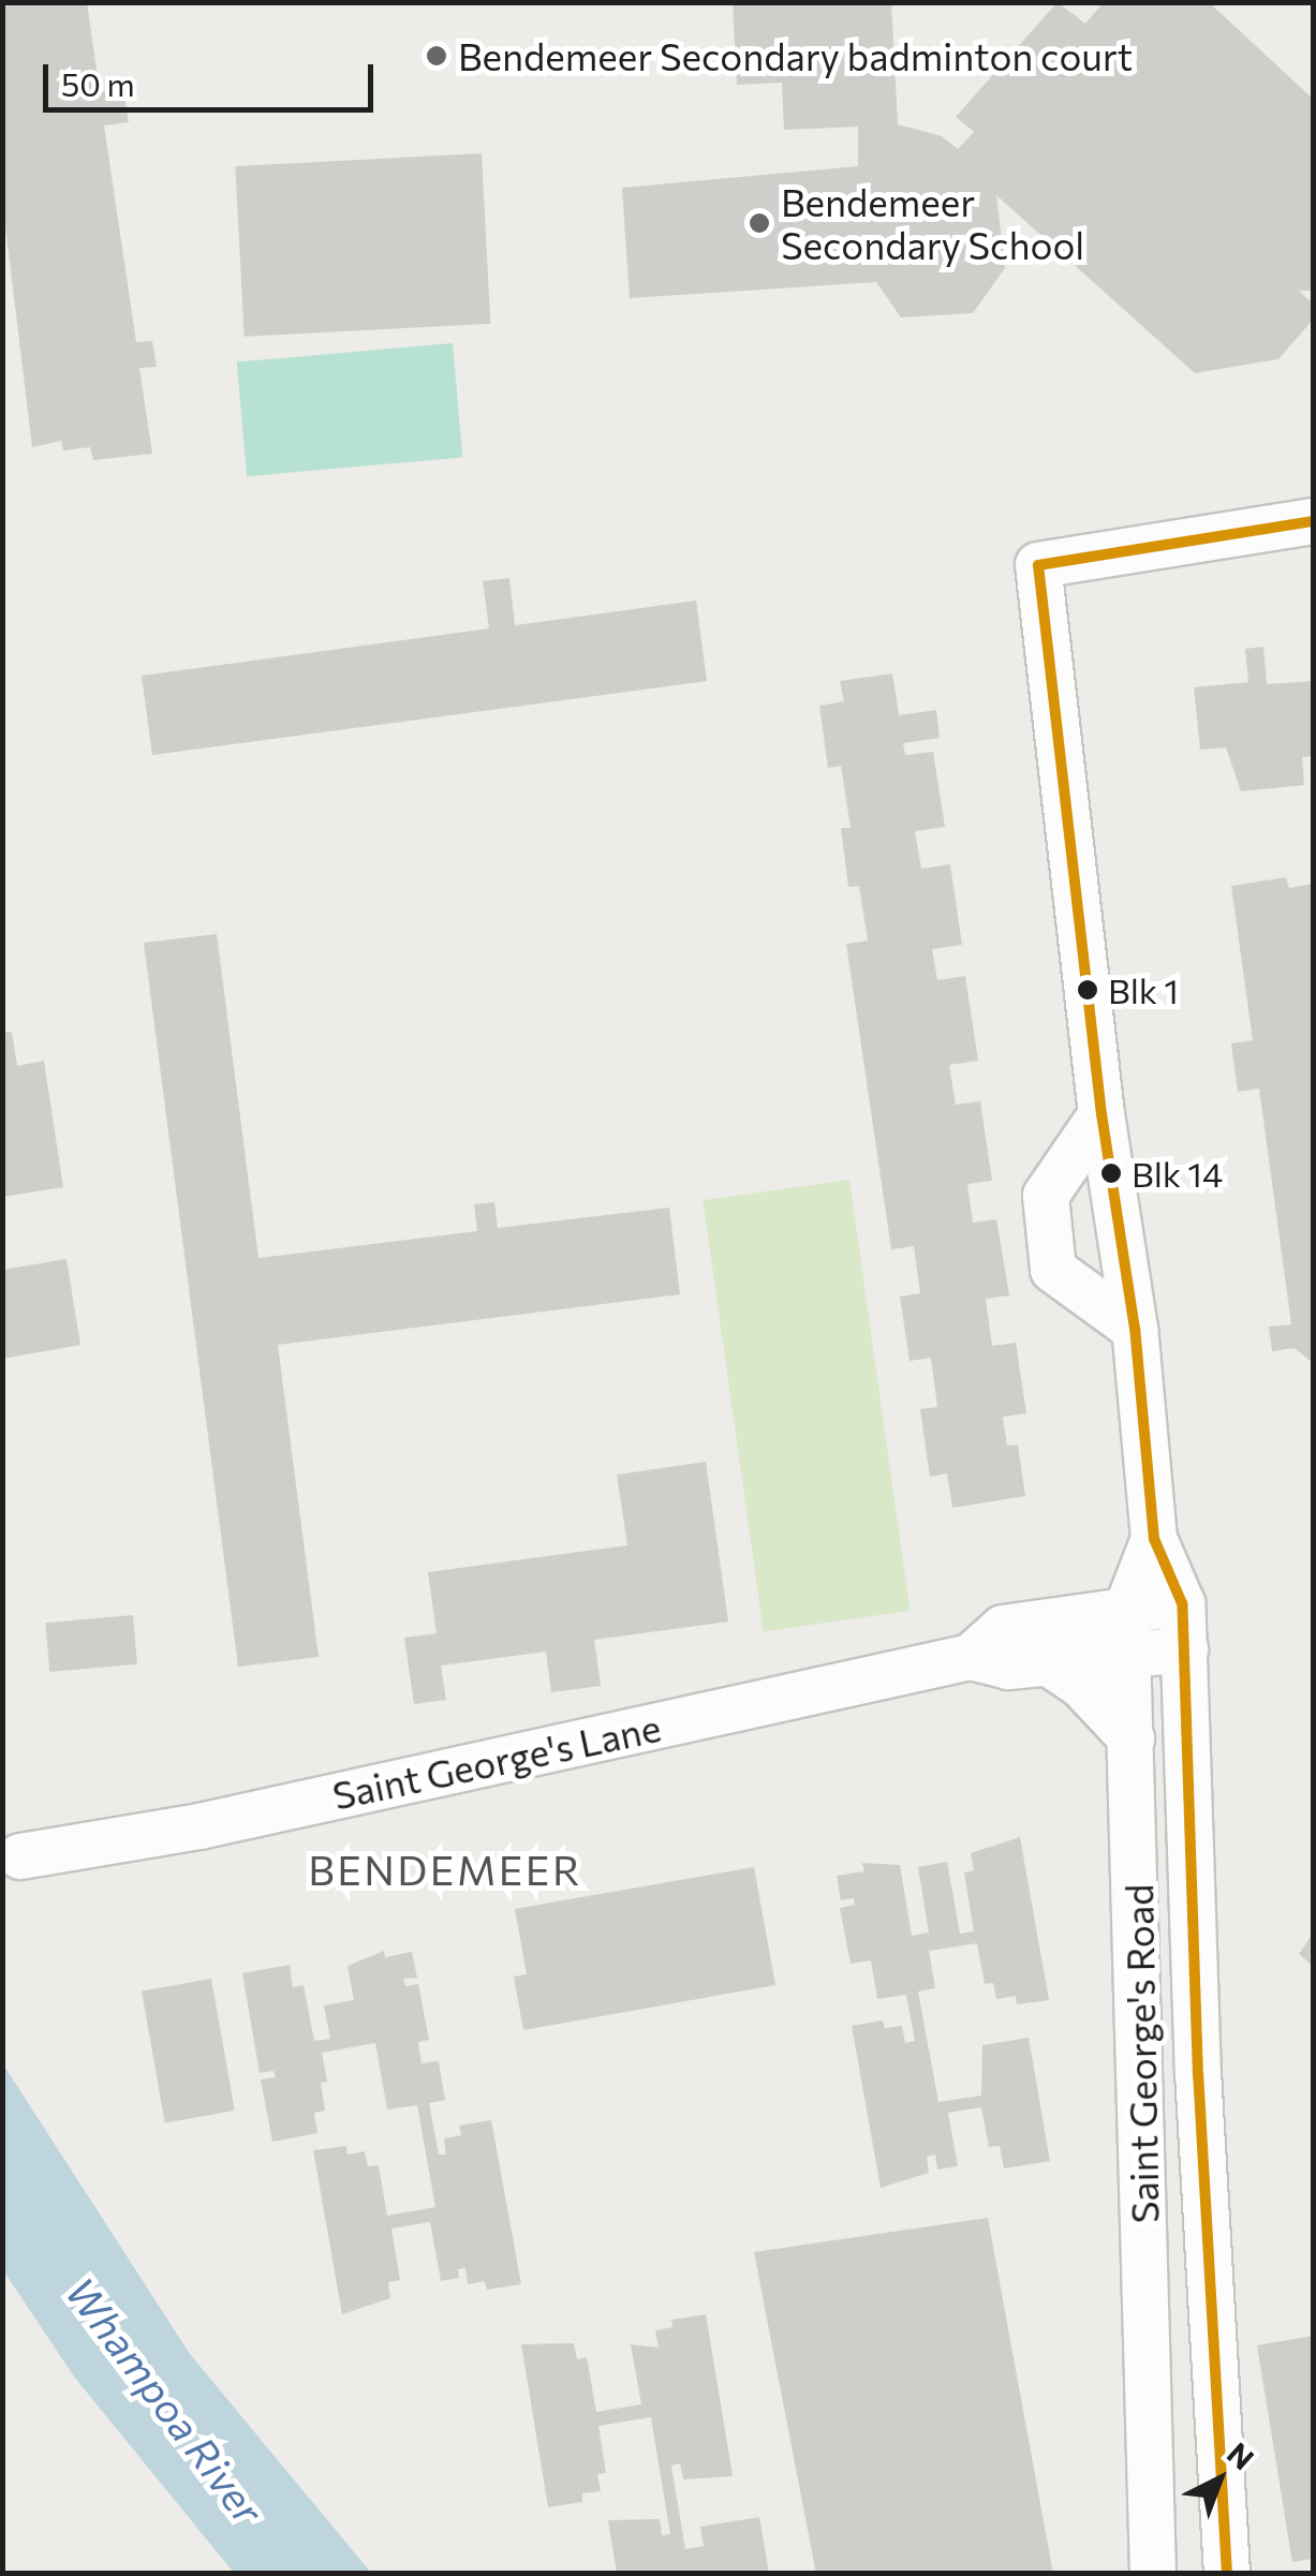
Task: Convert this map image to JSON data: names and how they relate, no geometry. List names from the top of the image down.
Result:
{
  "streets": {
    "street": ["Saint George's Lane", "Saint George's Road"]
  },
  "crossings": [
    ["Saint George's Lane", "Saint George's Road"]
  ],
  "districts": ["BENDEMEER"],
  "water": ["Whampoa River"],
  "places": [
    "Bendemeer Secondary badminton court",
    "Bendemeer Secondary School",
    "Blk 1",
    "Blk 14"
  ],
  "scale_bar": "50 m",
  "north": "top right"
}
